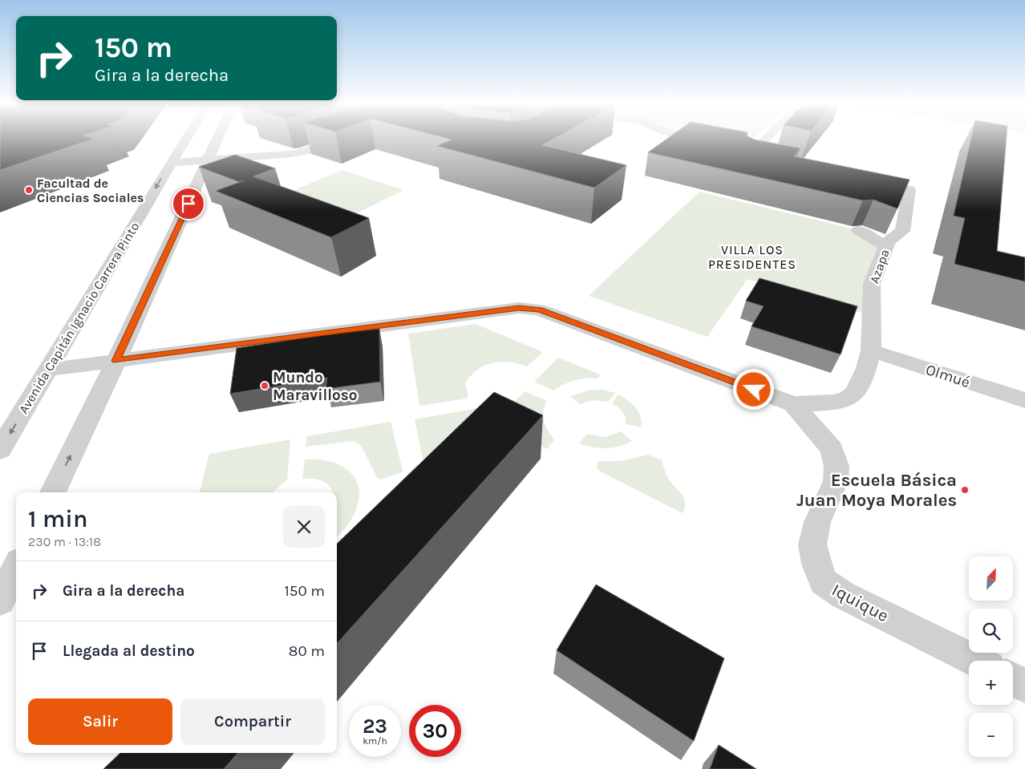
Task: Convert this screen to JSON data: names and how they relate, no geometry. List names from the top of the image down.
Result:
{
  "streets": {
    "street": [
      "Azapa",
      "Avenida Capitán Ignacio Carrera Pinto",
      "Olmué",
      "Iquique"
    ]
  },
  "crossings": [
    ["Azapa", "Olmué"],
    ["Azapa", "Iquique"]
  ],
  "districts": ["VILLA LOS PRESIDENTES"],
  "places": ["Facultad de Ciencias Sociales", "Mundo Maravilloso", "Escuela Básica Juan Moya Morales"],
  "north": "top right",
  "page": {
    "turn": ["150 m", "Gira a la derecha"],
    "heading": ["1 min", "230 m · 13:18"],
    "map_buttons": ["+", "−"],
    "list": [
      {
        "name": "Gira a la derecha",
        "value": "150 m"
      },
      {
        "name": "Llegada al destino",
        "value": "80 m"
      }
    ],
    "buttons": ["Salir", "Compartir"],
    "speed": "23 km/h",
    "limit": "30"
  }
}
